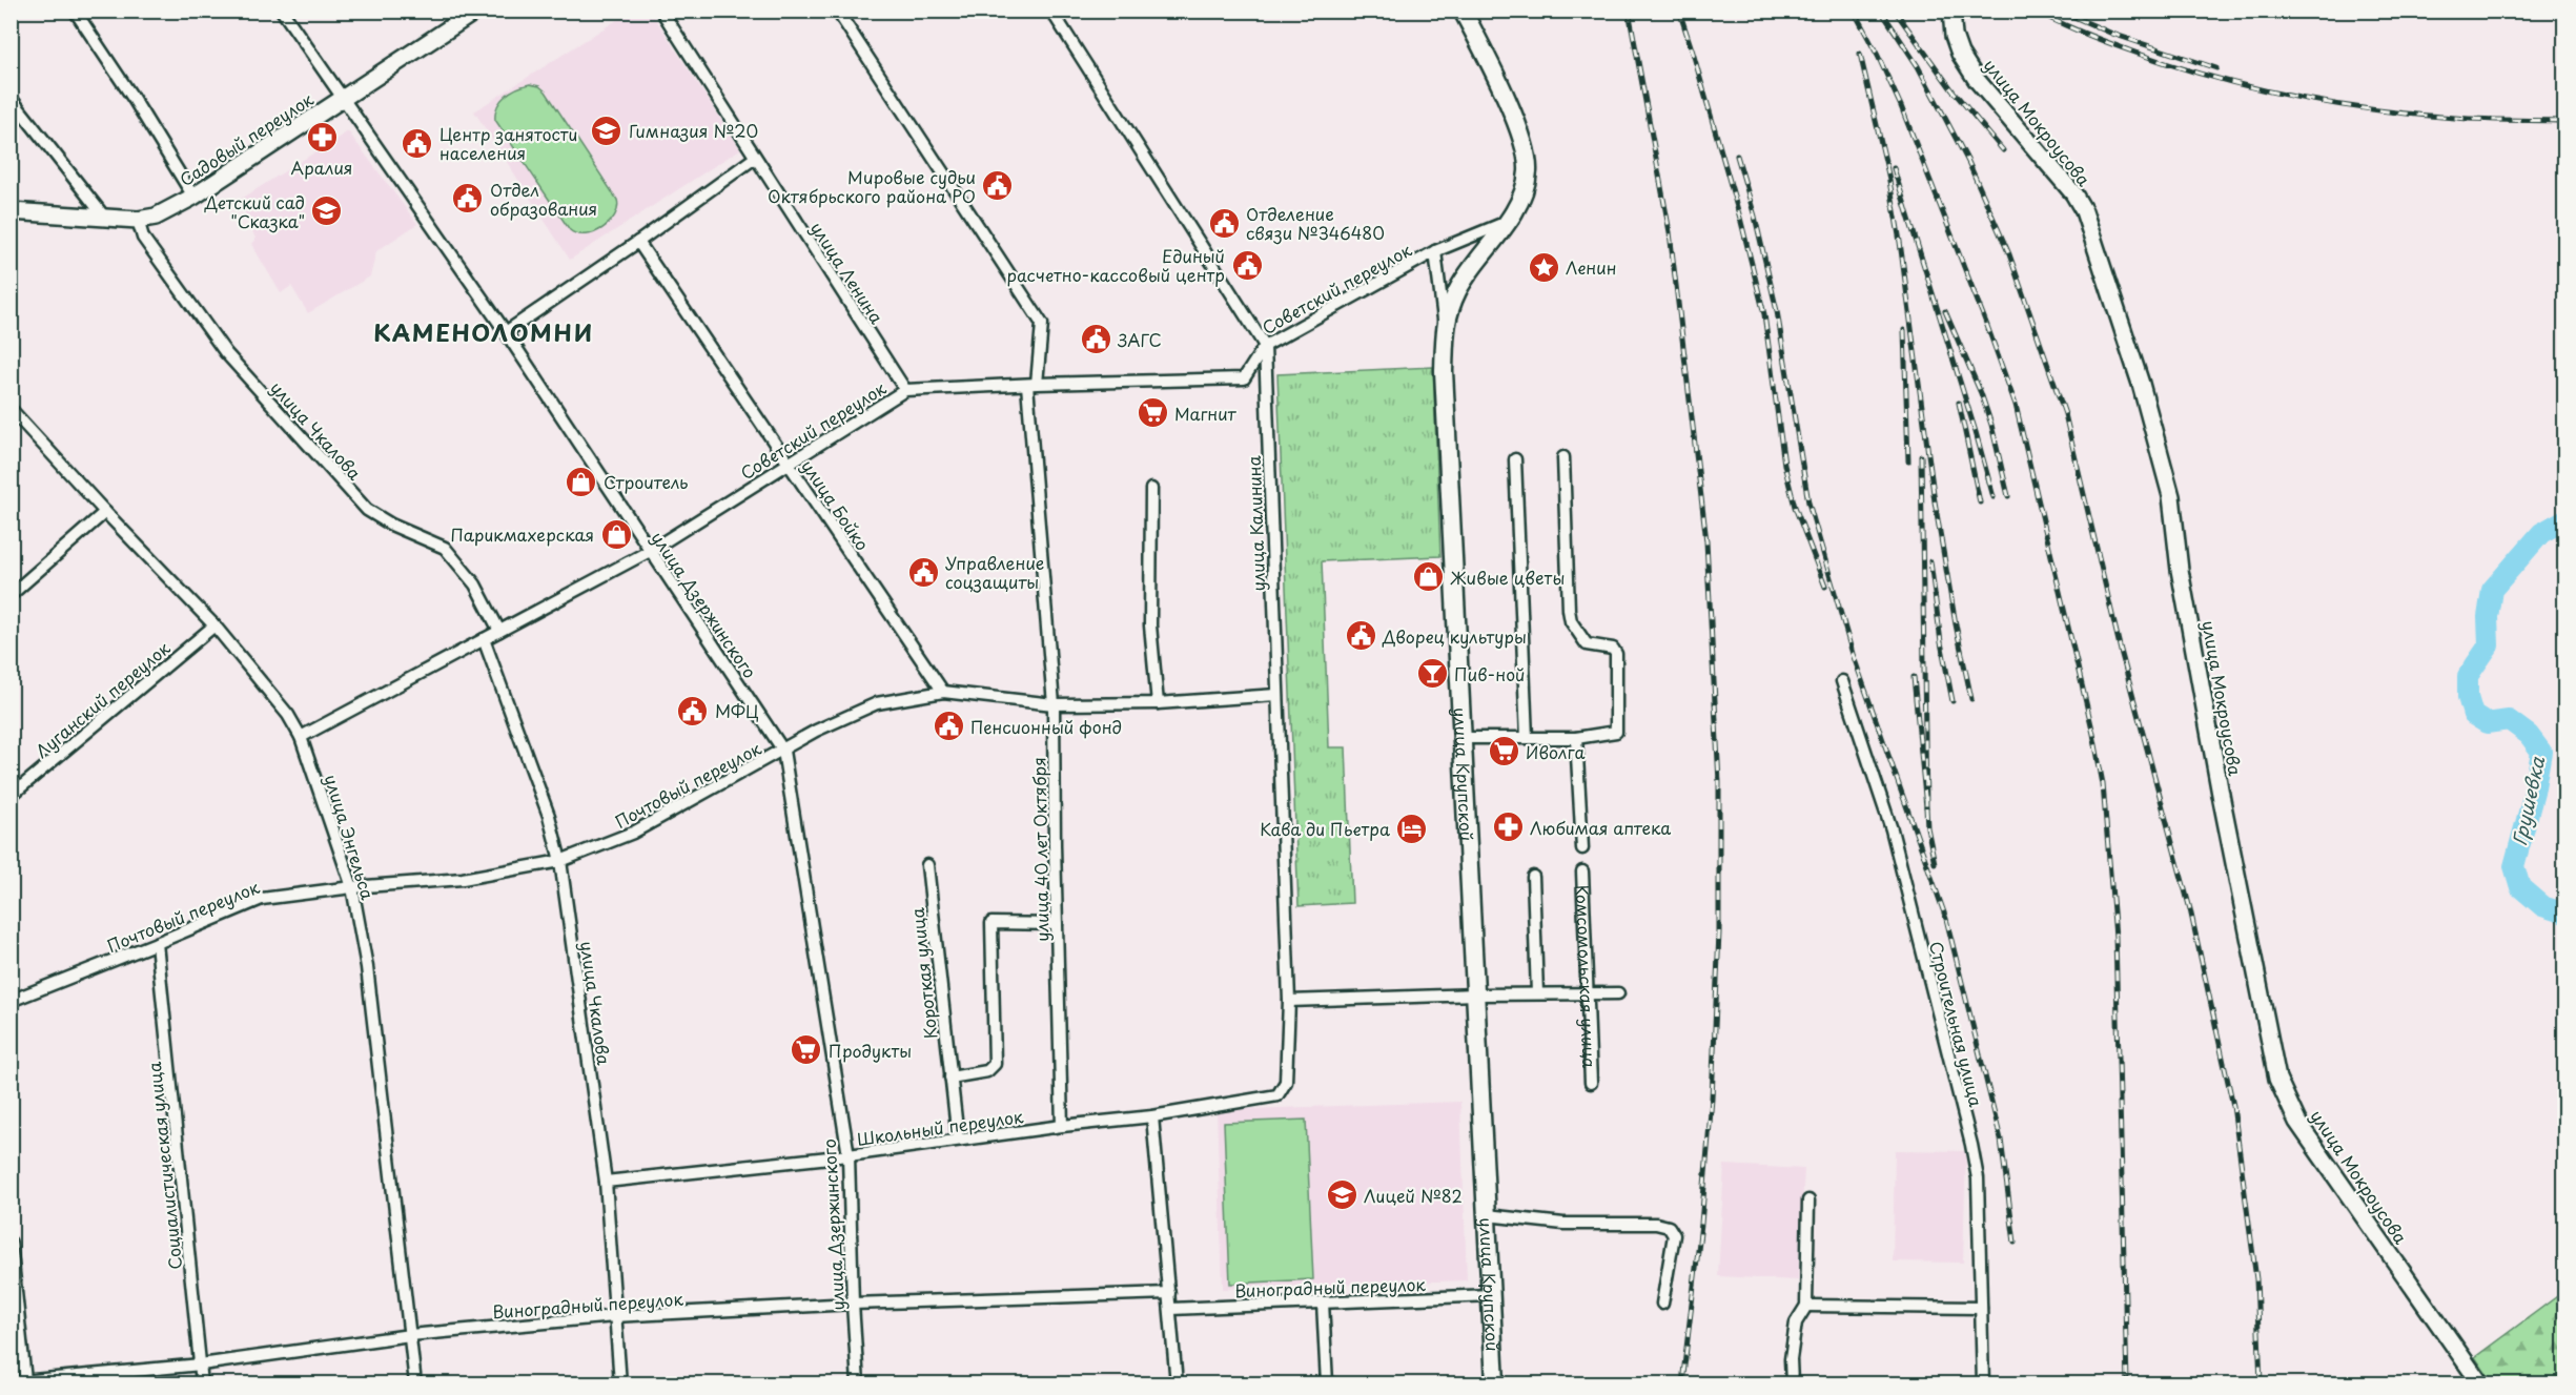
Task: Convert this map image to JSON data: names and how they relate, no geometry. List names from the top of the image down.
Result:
{
  "streets": {
    "main road": ["улица Крупской"],
    "street": [
      "улица Мокроусова",
      "Садовый переулок",
      "улица Ленина",
      "Советский переулок",
      "улица Чкалова",
      "улица Бойко",
      "улица Калинина",
      "улица Дзержинского",
      "Луганский переулок",
      "Почтовый переулок",
      "улица Энгельса",
      "улица 40 лет Октября",
      "Короткая улица",
      "Комсомольская улица",
      "Строительная улица",
      "Школьный переулок",
      "Социалистическая улица",
      "Виноградный переулок"
    ]
  },
  "crossings": [
    ["Садовый переулок", "улица Чкалова"],
    ["Садовый переулок", "улица Дзержинского"],
    ["улица Ленина", "Советский переулок"],
    ["Советский переулок", "улица Чкалова"],
    ["Советский переулок", "улица Бойко"],
    ["Советский переулок", "улица Калинина"],
    ["Советский переулок", "улица Дзержинского"],
    ["Советский переулок", "улица Крупской"],
    ["Советский переулок", "улица Энгельса"],
    ["Советский переулок", "улица 40 лет Октября"],
    ["улица Чкалова", "Почтовый переулок"],
    ["улица Чкалова", "Школьный переулок"],
    ["улица Чкалова", "Виноградный переулок"],
    ["улица Бойко", "Почтовый переулок"],
    ["улица Калинина", "Почтовый переулок"],
    ["улица Калинина", "Школьный переулок"],
    ["улица Дзержинского", "Почтовый переулок"],
    ["улица Дзержинского", "Школьный переулок"],
    ["улица Дзержинского", "Виноградный переулок"],
    ["Луганский переулок", "улица Энгельса"],
    ["улица Крупской", "Виноградный переулок"],
    ["Почтовый переулок", "улица Энгельса"],
    ["Почтовый переулок", "улица 40 лет Октября"],
    ["Почтовый переулок", "Социалистическая улица"],
    ["улица Энгельса", "Виноградный переулок"],
    ["улица 40 лет Октября", "Школьный переулок"],
    ["Короткая улица", "Школьный переулок"],
    ["Социалистическая улица", "Виноградный переулок"]
  ],
  "districts": ["КАМЕНОЛОМНИ"],
  "water": ["Грушевка"],
  "places": {
    "school or university": ["Гимназия №20", "Детский сад \"Сказка\"", "Лицей №82"],
    "pharmacy": ["Аралия", "Любимая аптека"],
    "public building": [
      "Центр занятости населения",
      "Мировые судьи Октябрьского района РО",
      "Отдел образования",
      "Отделение связи №346480",
      "Единый расчетно-кассовый центр",
      "ЗАГС",
      "Управление соцзащиты",
      "Дворец культуры",
      "МФЦ",
      "Пенсионный фонд"
    ],
    "place": ["Ленин"],
    "supermarket": ["Магнит", "Иволга", "Продукты"],
    "shop": ["Строитель", "Парикмахерская", "Живые цветы"],
    "bar": ["Пив-ной"],
    "hotel": ["Кава ди Пьетра"]
  }
}
